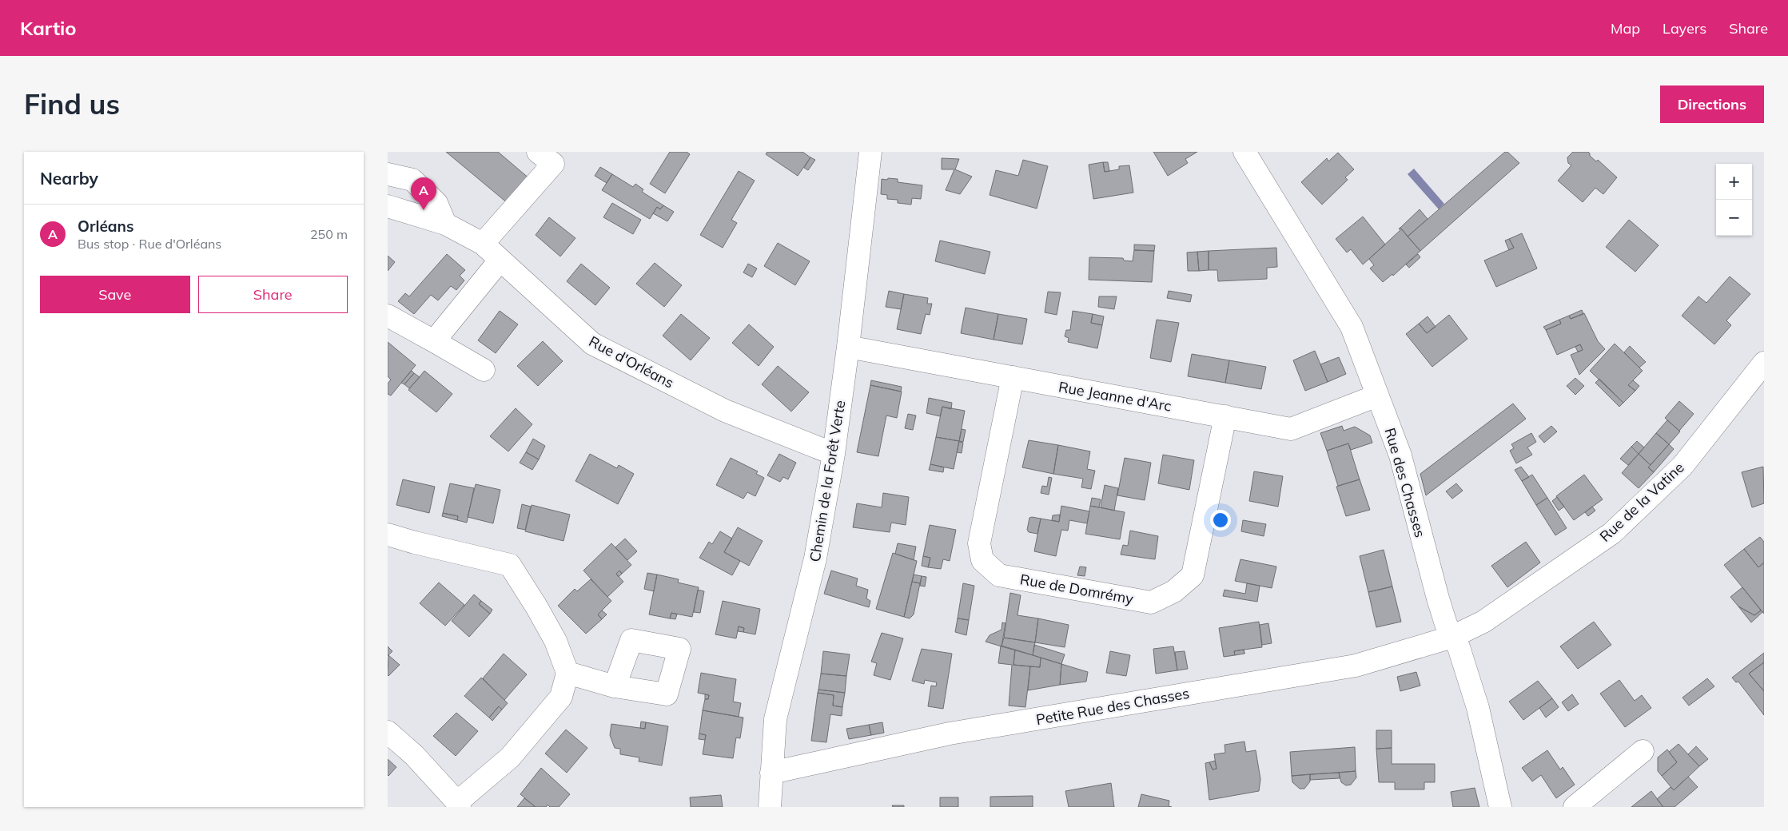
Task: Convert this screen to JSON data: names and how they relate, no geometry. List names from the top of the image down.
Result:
{
  "streets": {
    "street": [
      "Rue d'Orléans",
      "Rue Jeanne d'Arc",
      "Chemin de la Forêt Verte",
      "Rue des Chasses",
      "Rue de la Vatine",
      "Rue de Domrémy",
      "Petite Rue des Chasses"
    ]
  },
  "crossings": [
    ["Rue d'Orléans", "Chemin de la Forêt Verte"],
    ["Rue Jeanne d'Arc", "Chemin de la Forêt Verte"],
    ["Rue Jeanne d'Arc", "Rue des Chasses"],
    ["Rue Jeanne d'Arc", "Rue de Domrémy"],
    ["Chemin de la Forêt Verte", "Petite Rue des Chasses"],
    ["Rue des Chasses", "Rue de la Vatine"],
    ["Rue des Chasses", "Petite Rue des Chasses"],
    ["Rue de la Vatine", "Petite Rue des Chasses"]
  ],
  "page": {
    "header": "Kartio",
    "nav": ["Map", "Layers", "Share"],
    "buttons": [
      "Directions",
      ["Save", "Share"]
    ],
    "title": "Find us",
    "heading": "Nearby",
    "map_buttons": ["+", "−"],
    "pins": "A",
    "list": [
      {
        "mark": "A",
        "name": "Orléans",
        "note": "Bus stop · Rue d'Orléans",
        "value": "250 m"
      }
    ]
  }
}
